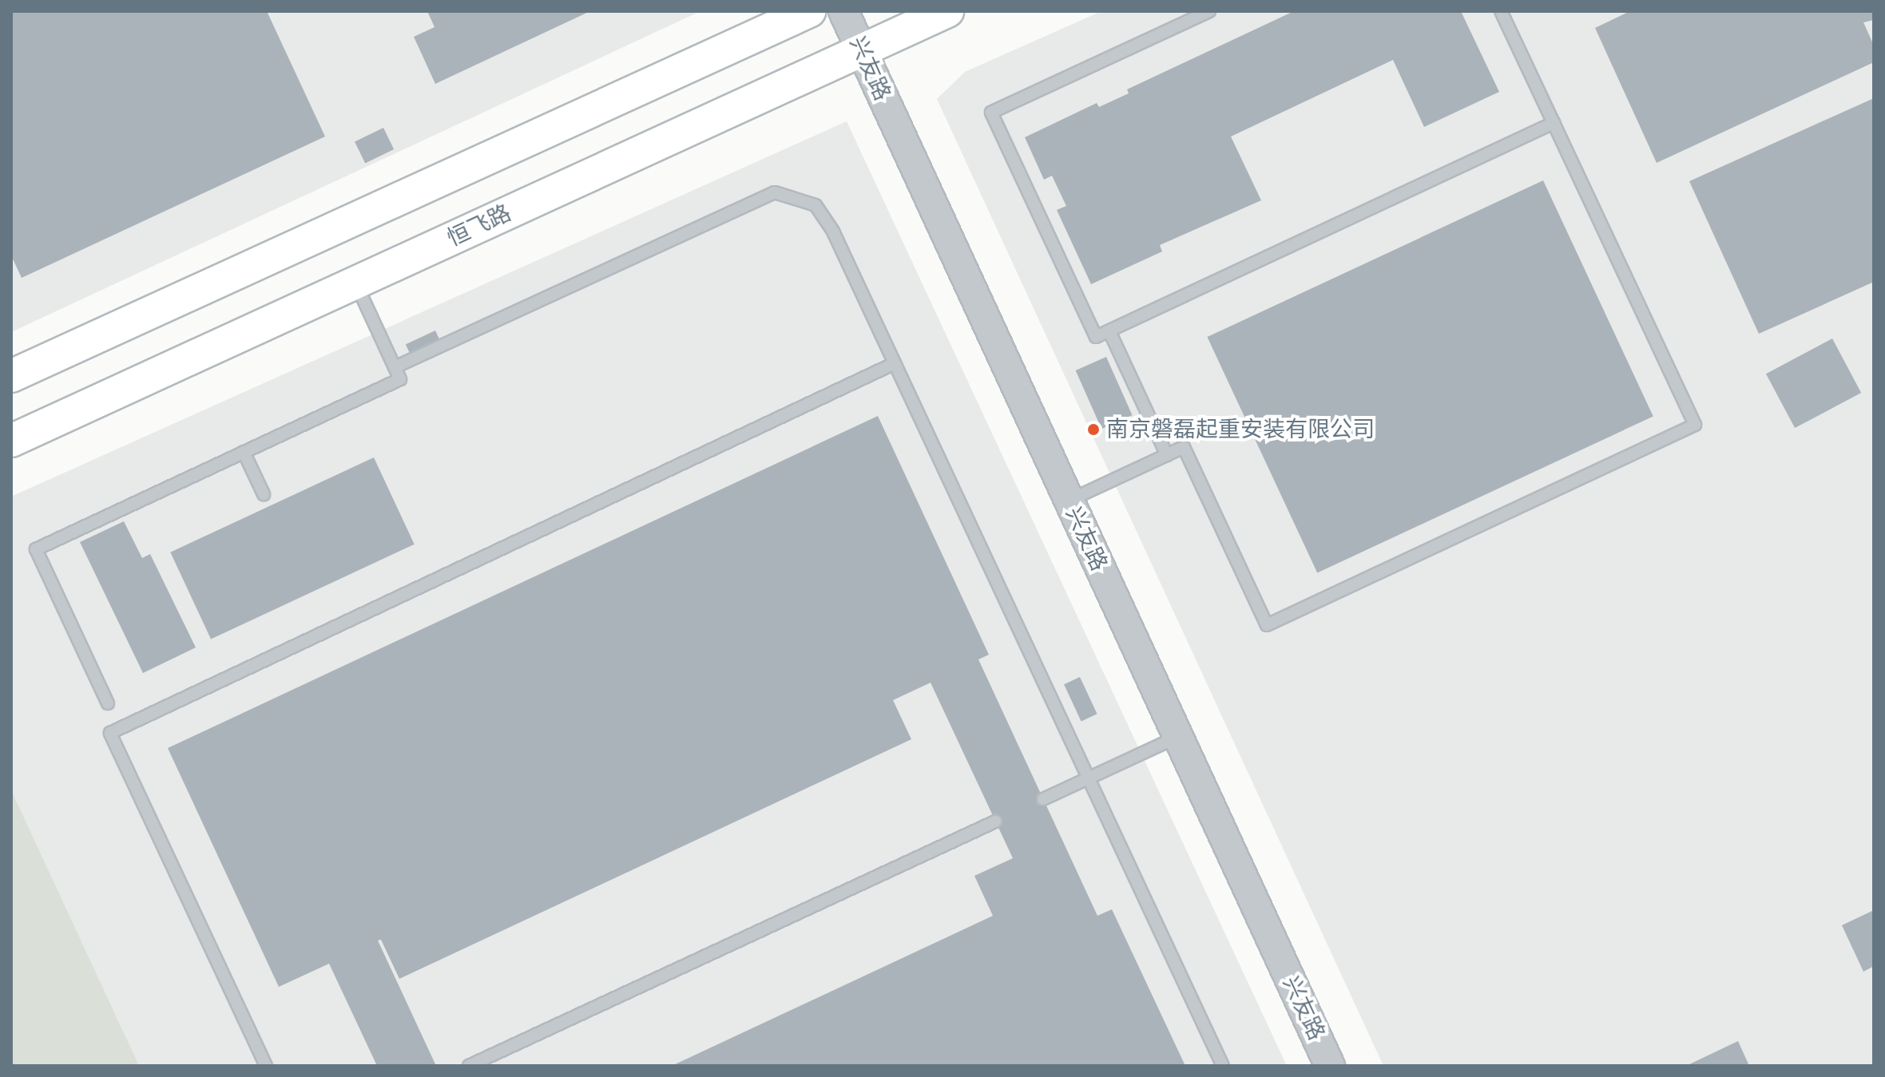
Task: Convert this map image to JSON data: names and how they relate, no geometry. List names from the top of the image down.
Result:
{
  "streets": {
    "main road": ["恒飞路"],
    "street": ["兴友路"]
  },
  "crossings": [
    ["兴友路", "恒飞路"]
  ],
  "places": ["南京磐磊起重安装有限公司"]
}
